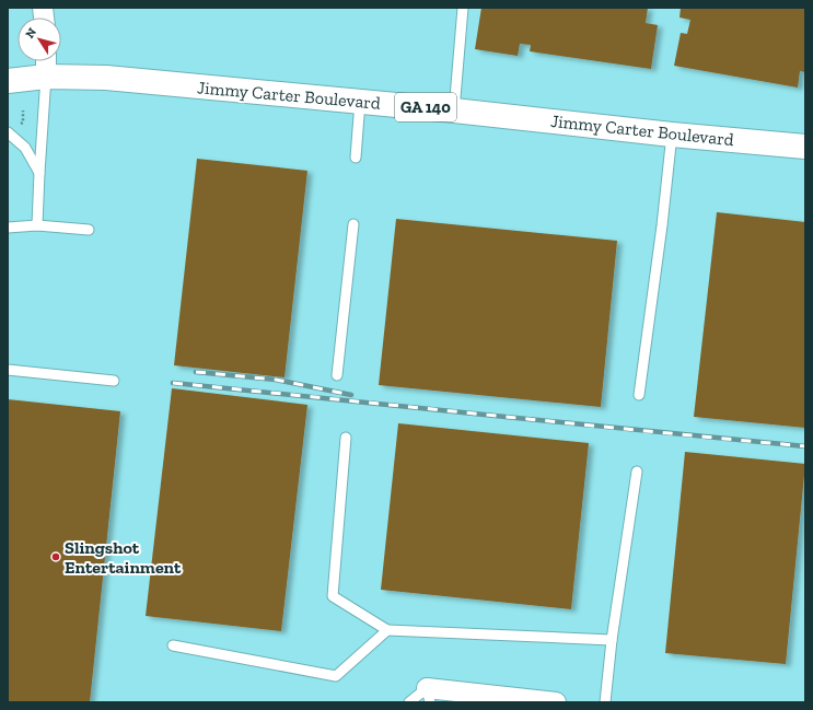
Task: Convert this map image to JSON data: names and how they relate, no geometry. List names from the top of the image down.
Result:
{
  "streets": {
    "main road": ["Jimmy Carter Boulevard", "GA 140"]
  },
  "places": ["Slingshot Entertainment"],
  "north": "top left"
}
